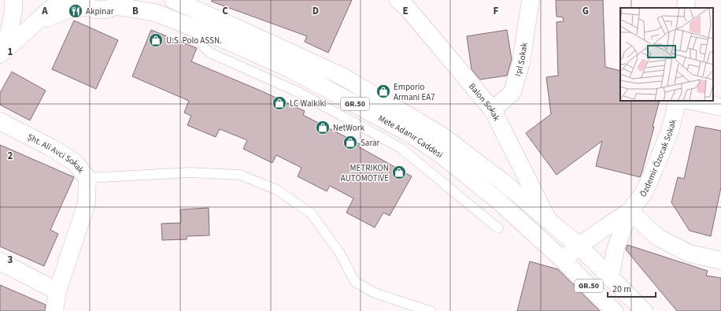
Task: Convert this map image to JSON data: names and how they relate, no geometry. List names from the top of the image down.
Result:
{
  "streets": {
    "street": [
      "Işıl Sokak",
      "Balon Sokak",
      "GR.50",
      "Mete Adanır Caddesi",
      "Şht. Ali Avci Sokak",
      "Özdemir Özocak Sokak"
    ]
  },
  "crossings": [
    ["Işıl Sokak", "Balon Sokak"],
    ["Balon Sokak", "Mete Adanır Caddesi"],
    ["GR.50", "Mete Adanır Caddesi"],
    ["Mete Adanır Caddesi", "Özdemir Özocak Sokak"]
  ],
  "places": {
    "restaurant": ["Akpinar"],
    "shop": [
      "U.S. Polo ASSN.",
      "Emporio Armani EA7",
      "LC Waikiki",
      "NetWork",
      "Sarar",
      "METRIKON AUTOMOTIVE"
    ]
  },
  "scale_bar": "20 m",
  "grid": {
    "columns": [
      "A",
      "B",
      "C",
      "D",
      "E",
      "F",
      "G"
    ],
    "rows": ["1", "2", "3"]
  }
}
